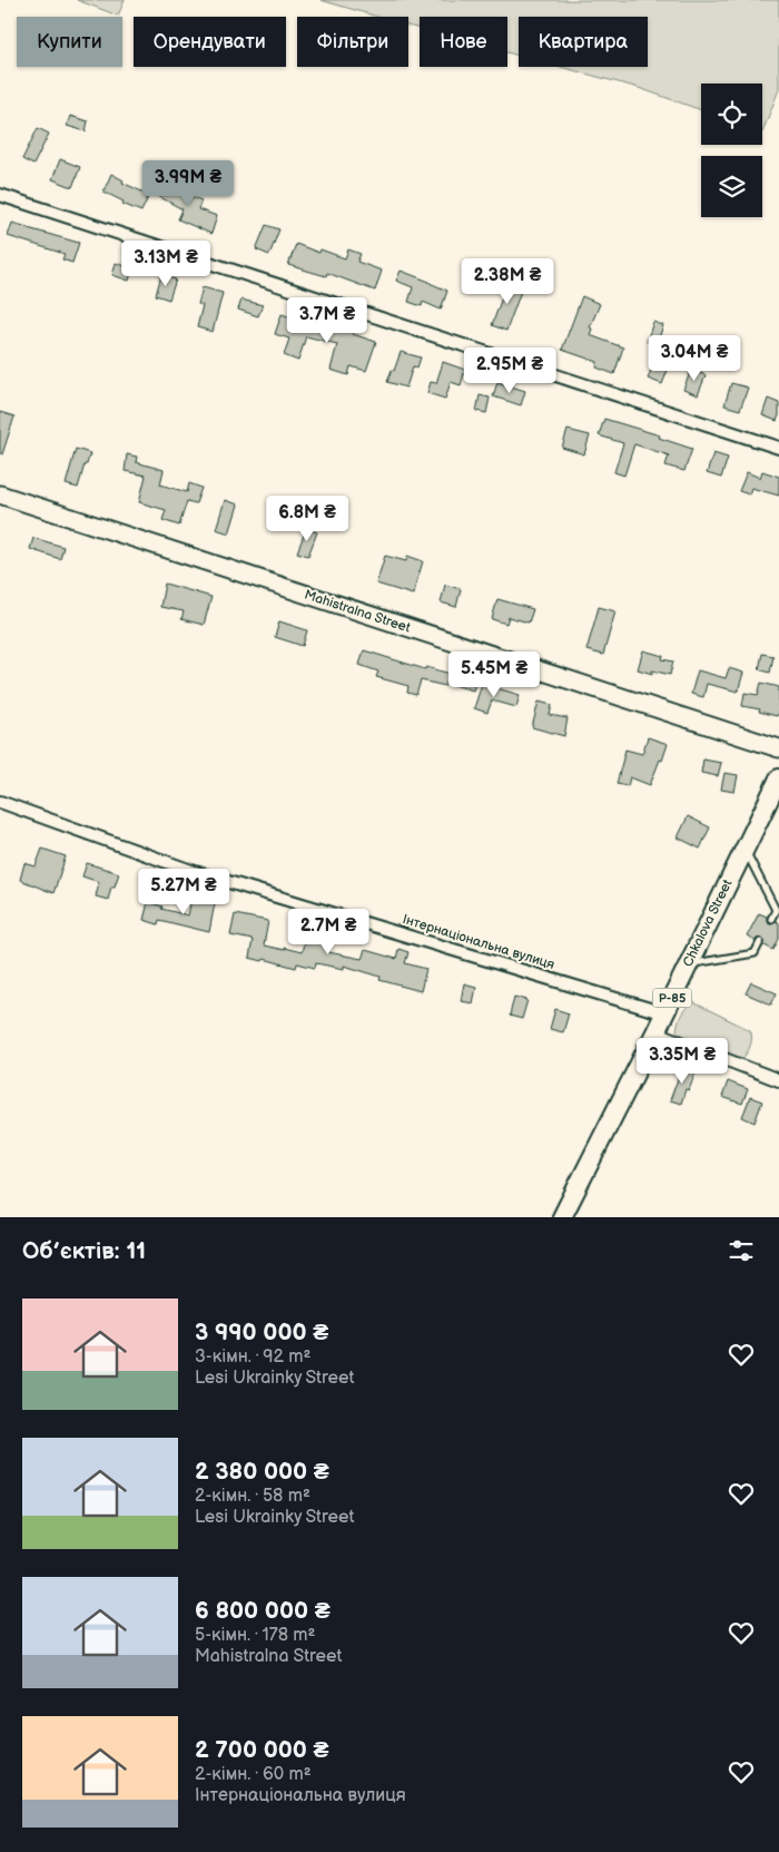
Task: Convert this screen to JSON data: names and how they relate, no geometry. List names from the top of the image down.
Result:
{
  "streets": {
    "main road": ["Mahistralna Street", "Chkalova Street", "Р-85"],
    "street": ["Інтернаціональна вулиця"]
  },
  "crossings": [
    ["Chkalova Street", "Інтернаціональна вулиця"]
  ],
  "page": {
    "chip": [
      "Купити",
      "Орендувати",
      "Фільтри",
      "Нове",
      "Квартира"
    ],
    "price": [
      "3.99M ₴",
      "3.13M ₴",
      "2.38M ₴",
      "3.7M ₴",
      "3.04M ₴",
      "2.95M ₴",
      "6.8M ₴",
      "5.45M ₴",
      "5.27M ₴",
      "2.7M ₴",
      "3.35M ₴"
    ],
    "heading": "Об’єктів: 11",
    "list": [
      {
        "name": "3 990 000 ₴",
        "note": "3-кімн. · 92 m² · Lesi Ukrainky Street"
      },
      {
        "name": "2 380 000 ₴",
        "note": "2-кімн. · 58 m² · Lesi Ukrainky Street"
      },
      {
        "name": "6 800 000 ₴",
        "note": "5-кімн. · 178 m² · Mahistralna Street"
      },
      {
        "name": "2 700 000 ₴",
        "note": "2-кімн. · 60 m² · Інтернаціональна вулиця"
      }
    ]
  }
}
